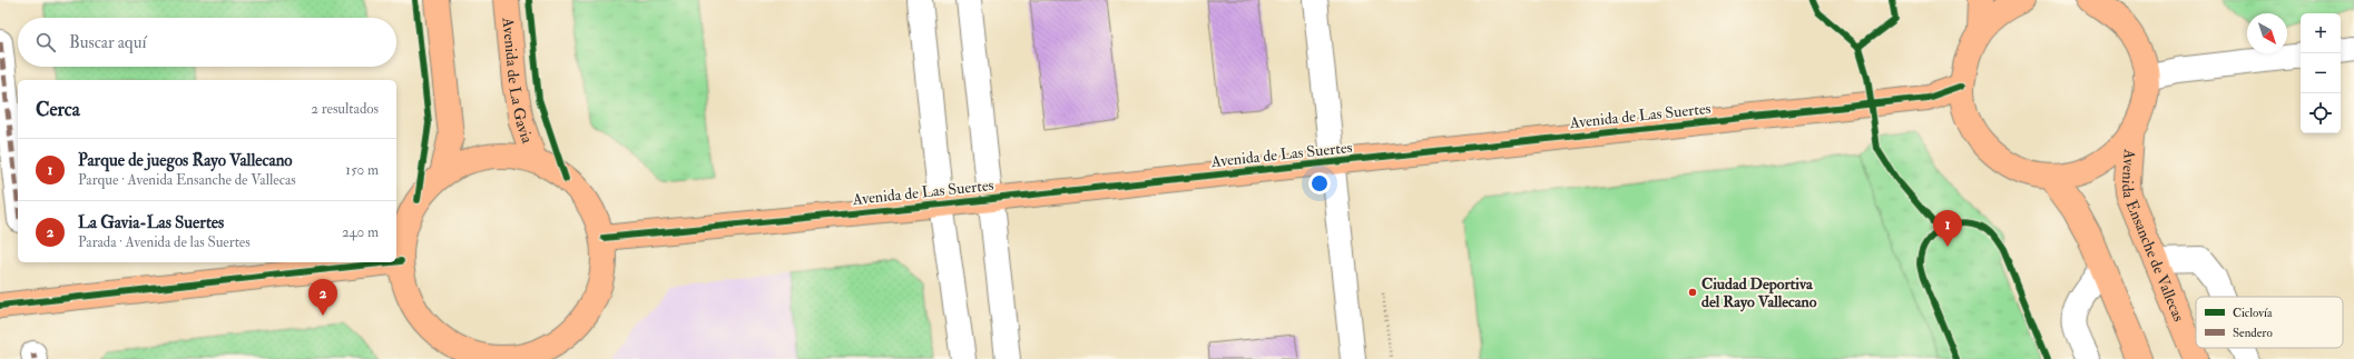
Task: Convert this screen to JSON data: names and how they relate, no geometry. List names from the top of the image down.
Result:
{
  "streets": {
    "main road": ["Avenida de La Gavia", "Avenida de Las Suertes", "Avenida Ensanche de Vallecas"]
  },
  "crossings": [
    ["Avenida de Las Suertes", "Avenida Ensanche de Vallecas"]
  ],
  "places": ["Ciudad Deportiva del Rayo Vallecano"],
  "legend": ["Ciclovía", "Sendero"],
  "north": "bottom right",
  "page": {
    "map_buttons": ["+", "−"],
    "search": "Buscar aquí",
    "heading": ["Cerca", "2 resultados"],
    "list": [
      {
        "mark": "1",
        "name": "Parque de juegos Rayo Vallecano",
        "note": "Parque · Avenida Ensanche de Vallecas",
        "value": "150 m"
      },
      {
        "mark": "2",
        "name": "La Gavia-Las Suertes",
        "note": "Parada · Avenida de las Suertes",
        "value": "240 m"
      }
    ],
    "pins": ["1", "2"]
  }
}
